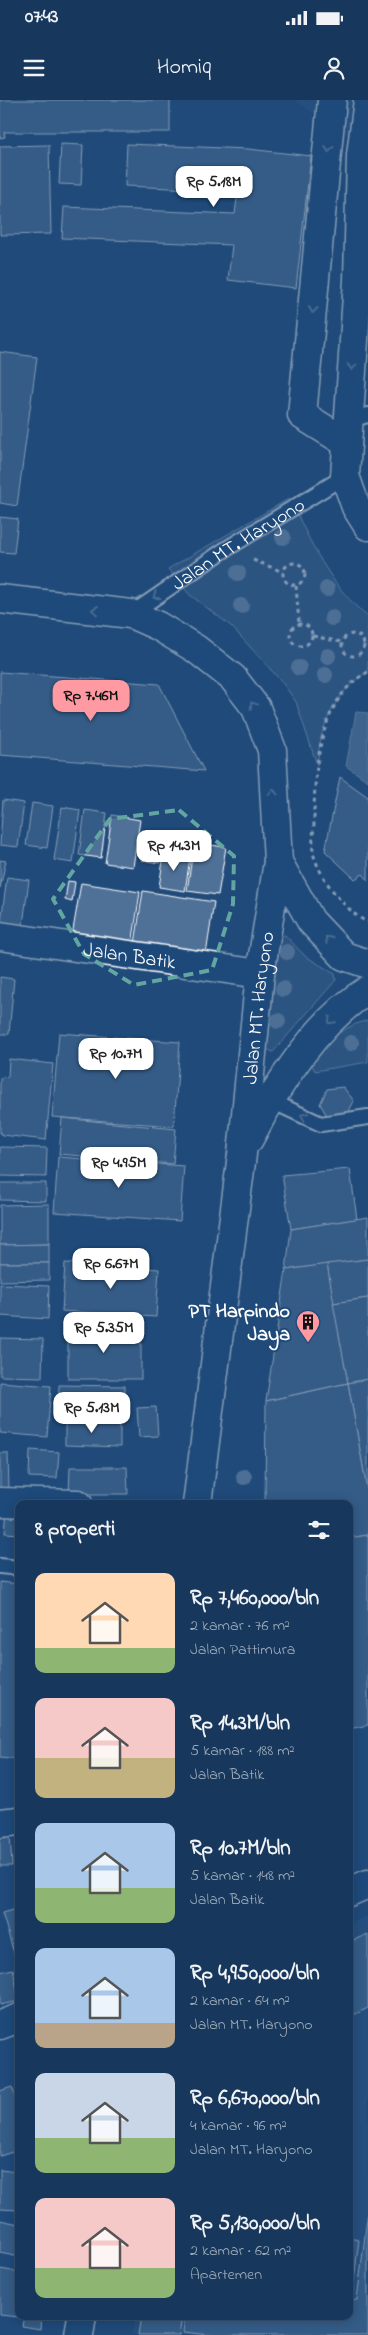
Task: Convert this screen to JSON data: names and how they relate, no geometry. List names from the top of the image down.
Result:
{
  "streets": {
    "main road": ["Jalan MT. Haryono", "Jalan Batik"]
  },
  "crossings": [
    ["Jalan MT. Haryono", "Jalan Batik"]
  ],
  "one_way": ["Jalan MT. Haryono"],
  "places": {
    "building": ["PT Harpindo Jaya"]
  },
  "page": {
    "status": "07:43",
    "header": "Homiq",
    "price": [
      "Rp 5.18M",
      "Rp 7.46M",
      "Rp 14.3M",
      "Rp 10.7M",
      "Rp 4.95M",
      "Rp 6.67M",
      "Rp 5.35M",
      "Rp 5.13M"
    ],
    "heading": "8 properti",
    "list": [
      {
        "name": "Rp 7,460,000/bln",
        "note": "2 kamar · 76 m² · Jalan Pattimura"
      },
      {
        "name": "Rp 14.3M/bln",
        "note": "5 kamar · 188 m² · Jalan Batik"
      },
      {
        "name": "Rp 10.7M/bln",
        "note": "5 kamar · 148 m² · Jalan Batik"
      },
      {
        "name": "Rp 4,950,000/bln",
        "note": "2 kamar · 64 m² · Jalan MT. Haryono"
      },
      {
        "name": "Rp 6,670,000/bln",
        "note": "4 kamar · 96 m² · Jalan MT. Haryono"
      },
      {
        "name": "Rp 5,130,000/bln",
        "note": "2 kamar · 62 m² · Apartemen"
      }
    ]
  }
}
